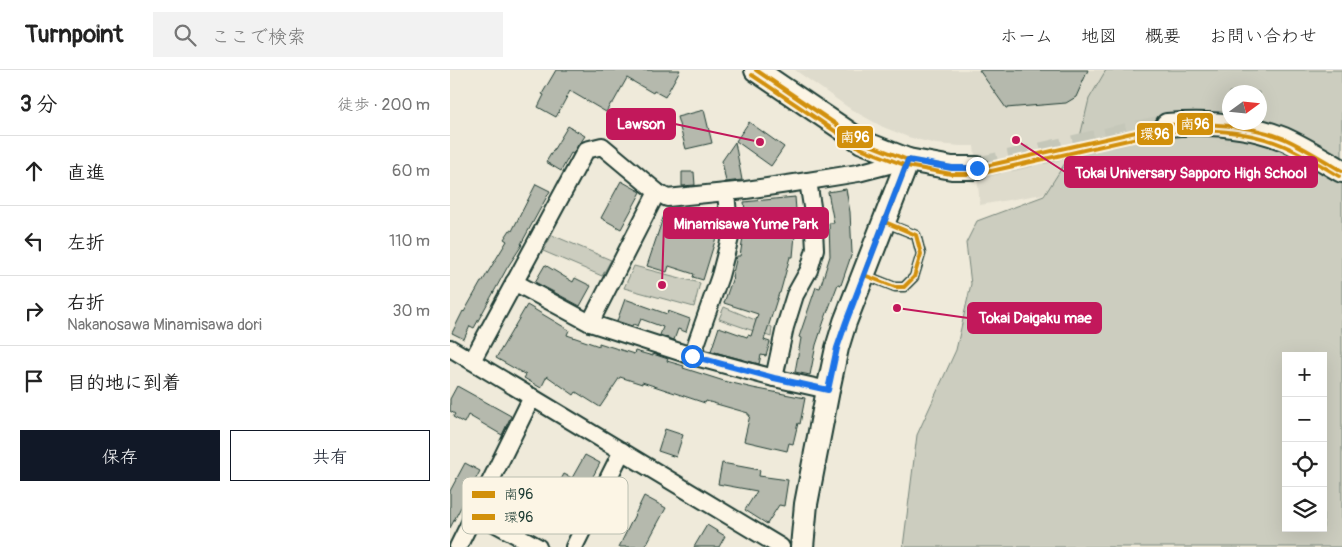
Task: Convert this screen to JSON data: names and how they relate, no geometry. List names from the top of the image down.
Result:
{
  "places": [
    "Tokai Universary Sapporo High School",
    "Lawson",
    "Minamisawa Yume Park",
    "Tokai Daigaku mae"
  ],
  "lines": ["transit line 南96", "transit line 環96"],
  "legend": ["南96", "環96"],
  "north": "right",
  "page": {
    "header": "Turnpoint",
    "search": "ここで検索",
    "nav": [
      "ホーム",
      "地図",
      "概要",
      "お問い合わせ"
    ],
    "heading": ["3 分", "徒歩 · 200 m"],
    "list": [
      ["直進", "60 m"],
      ["左折", "110 m"],
      ["右折", "Nakanosawa Minamisawa dori", "30 m"],
      "目的地に到着"
    ],
    "map_buttons": ["+", "−"],
    "buttons": ["保存", "共有"]
  }
}
